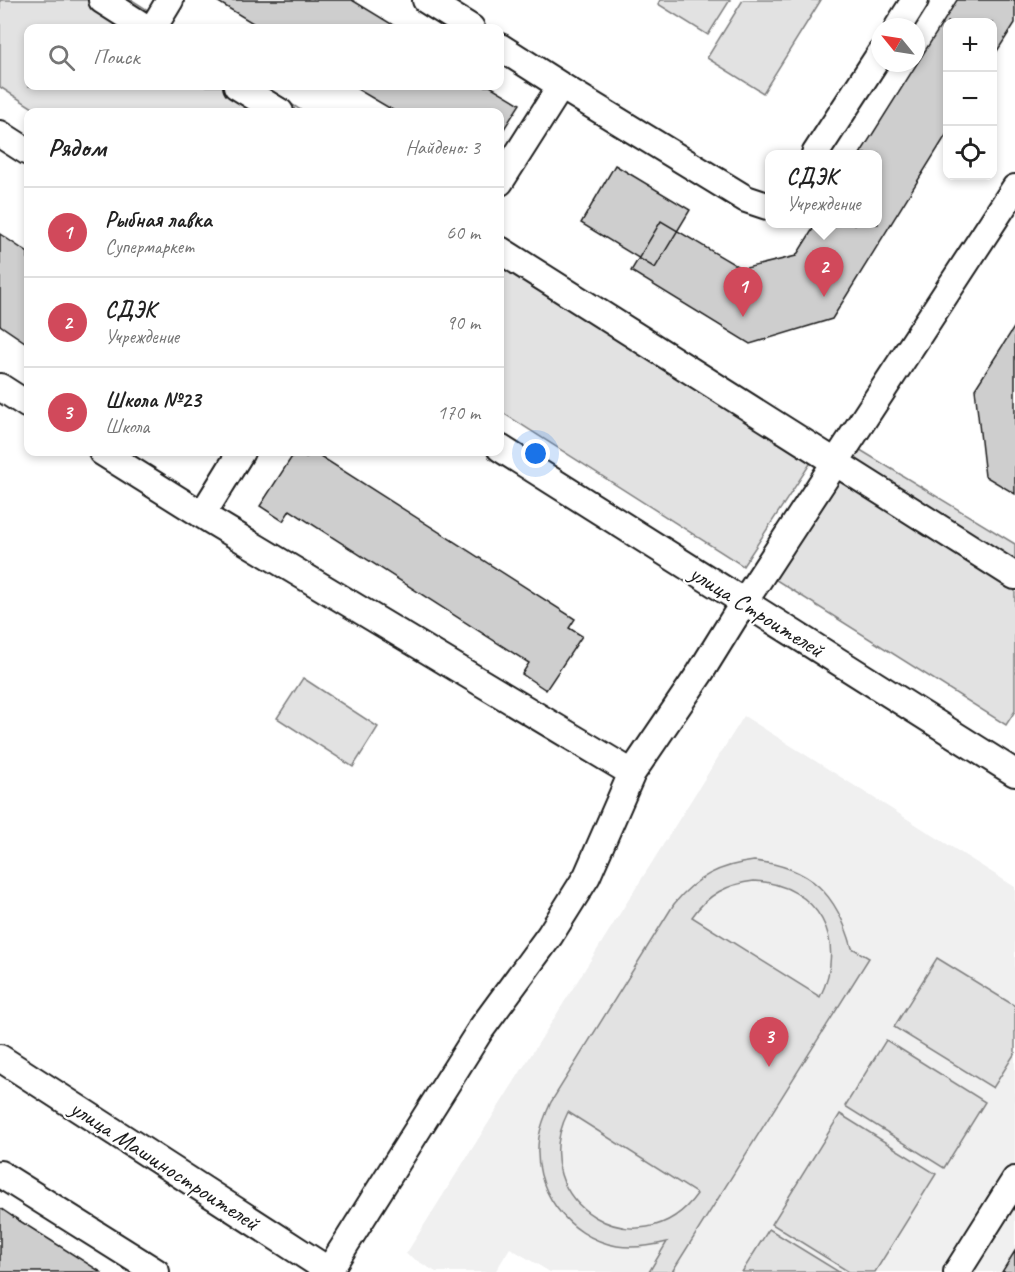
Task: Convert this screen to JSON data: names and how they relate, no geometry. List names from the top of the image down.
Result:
{
  "streets": {
    "street": ["улица Строителей", "улица Машиностроителей"]
  },
  "north": "top left",
  "page": {
    "map_buttons": ["+", "−"],
    "search": "Поиск",
    "heading": ["Рядом", "Найдено: 3"],
    "popup": ["СДЭК", "Учреждение"],
    "list": [
      {
        "mark": "1",
        "name": "Рыбная лавка",
        "note": "Супермаркет",
        "value": "60 m"
      },
      {
        "mark": "2",
        "name": "СДЭК",
        "note": "Учреждение",
        "value": "90 m"
      },
      {
        "mark": "3",
        "name": "Школа №23",
        "note": "Школа",
        "value": "170 m"
      }
    ],
    "pins": ["2", "1", "3"]
  }
}
